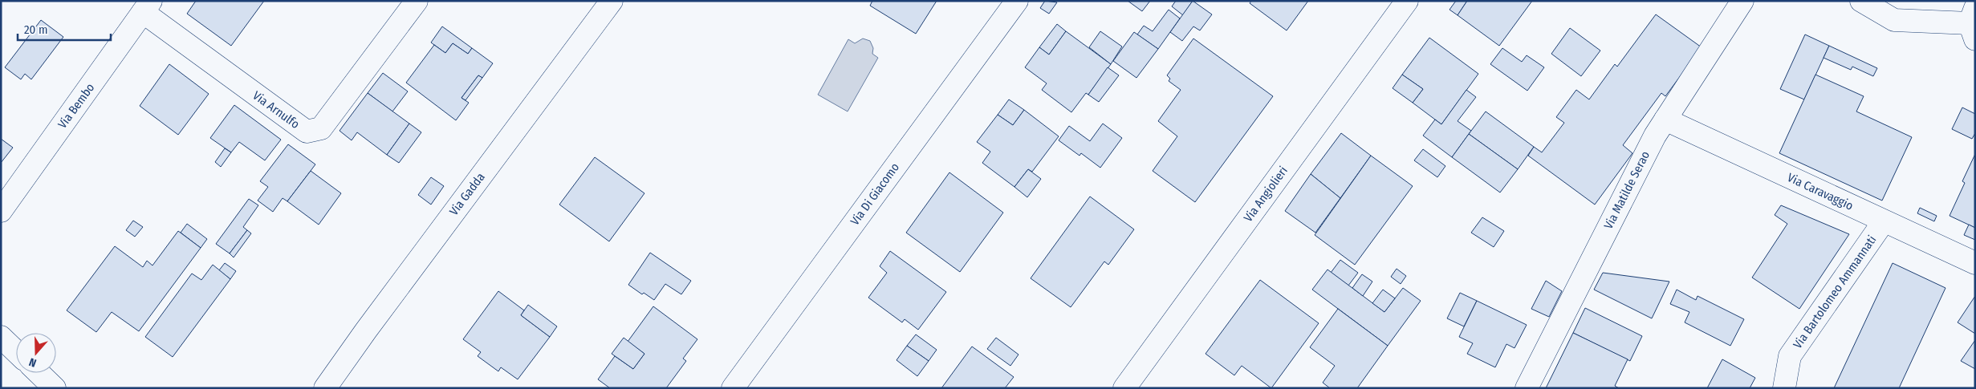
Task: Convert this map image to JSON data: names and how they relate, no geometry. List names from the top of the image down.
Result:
{
  "streets": {
    "street": [
      "Via Bembo",
      "Via Arnulfo",
      "Via Matilde Serao",
      "Via Caravaggio",
      "Via Gadda",
      "Via Di Giacomo",
      "Via Angiolieri",
      "Via Bartolomeo Ammannati"
    ]
  },
  "crossings": [
    ["Via Bembo", "Via Arnulfo"],
    ["Via Matilde Serao", "Via Caravaggio"],
    ["Via Caravaggio", "Via Bartolomeo Ammannati"]
  ],
  "scale_bar": "20 m",
  "north": "bottom"
}
